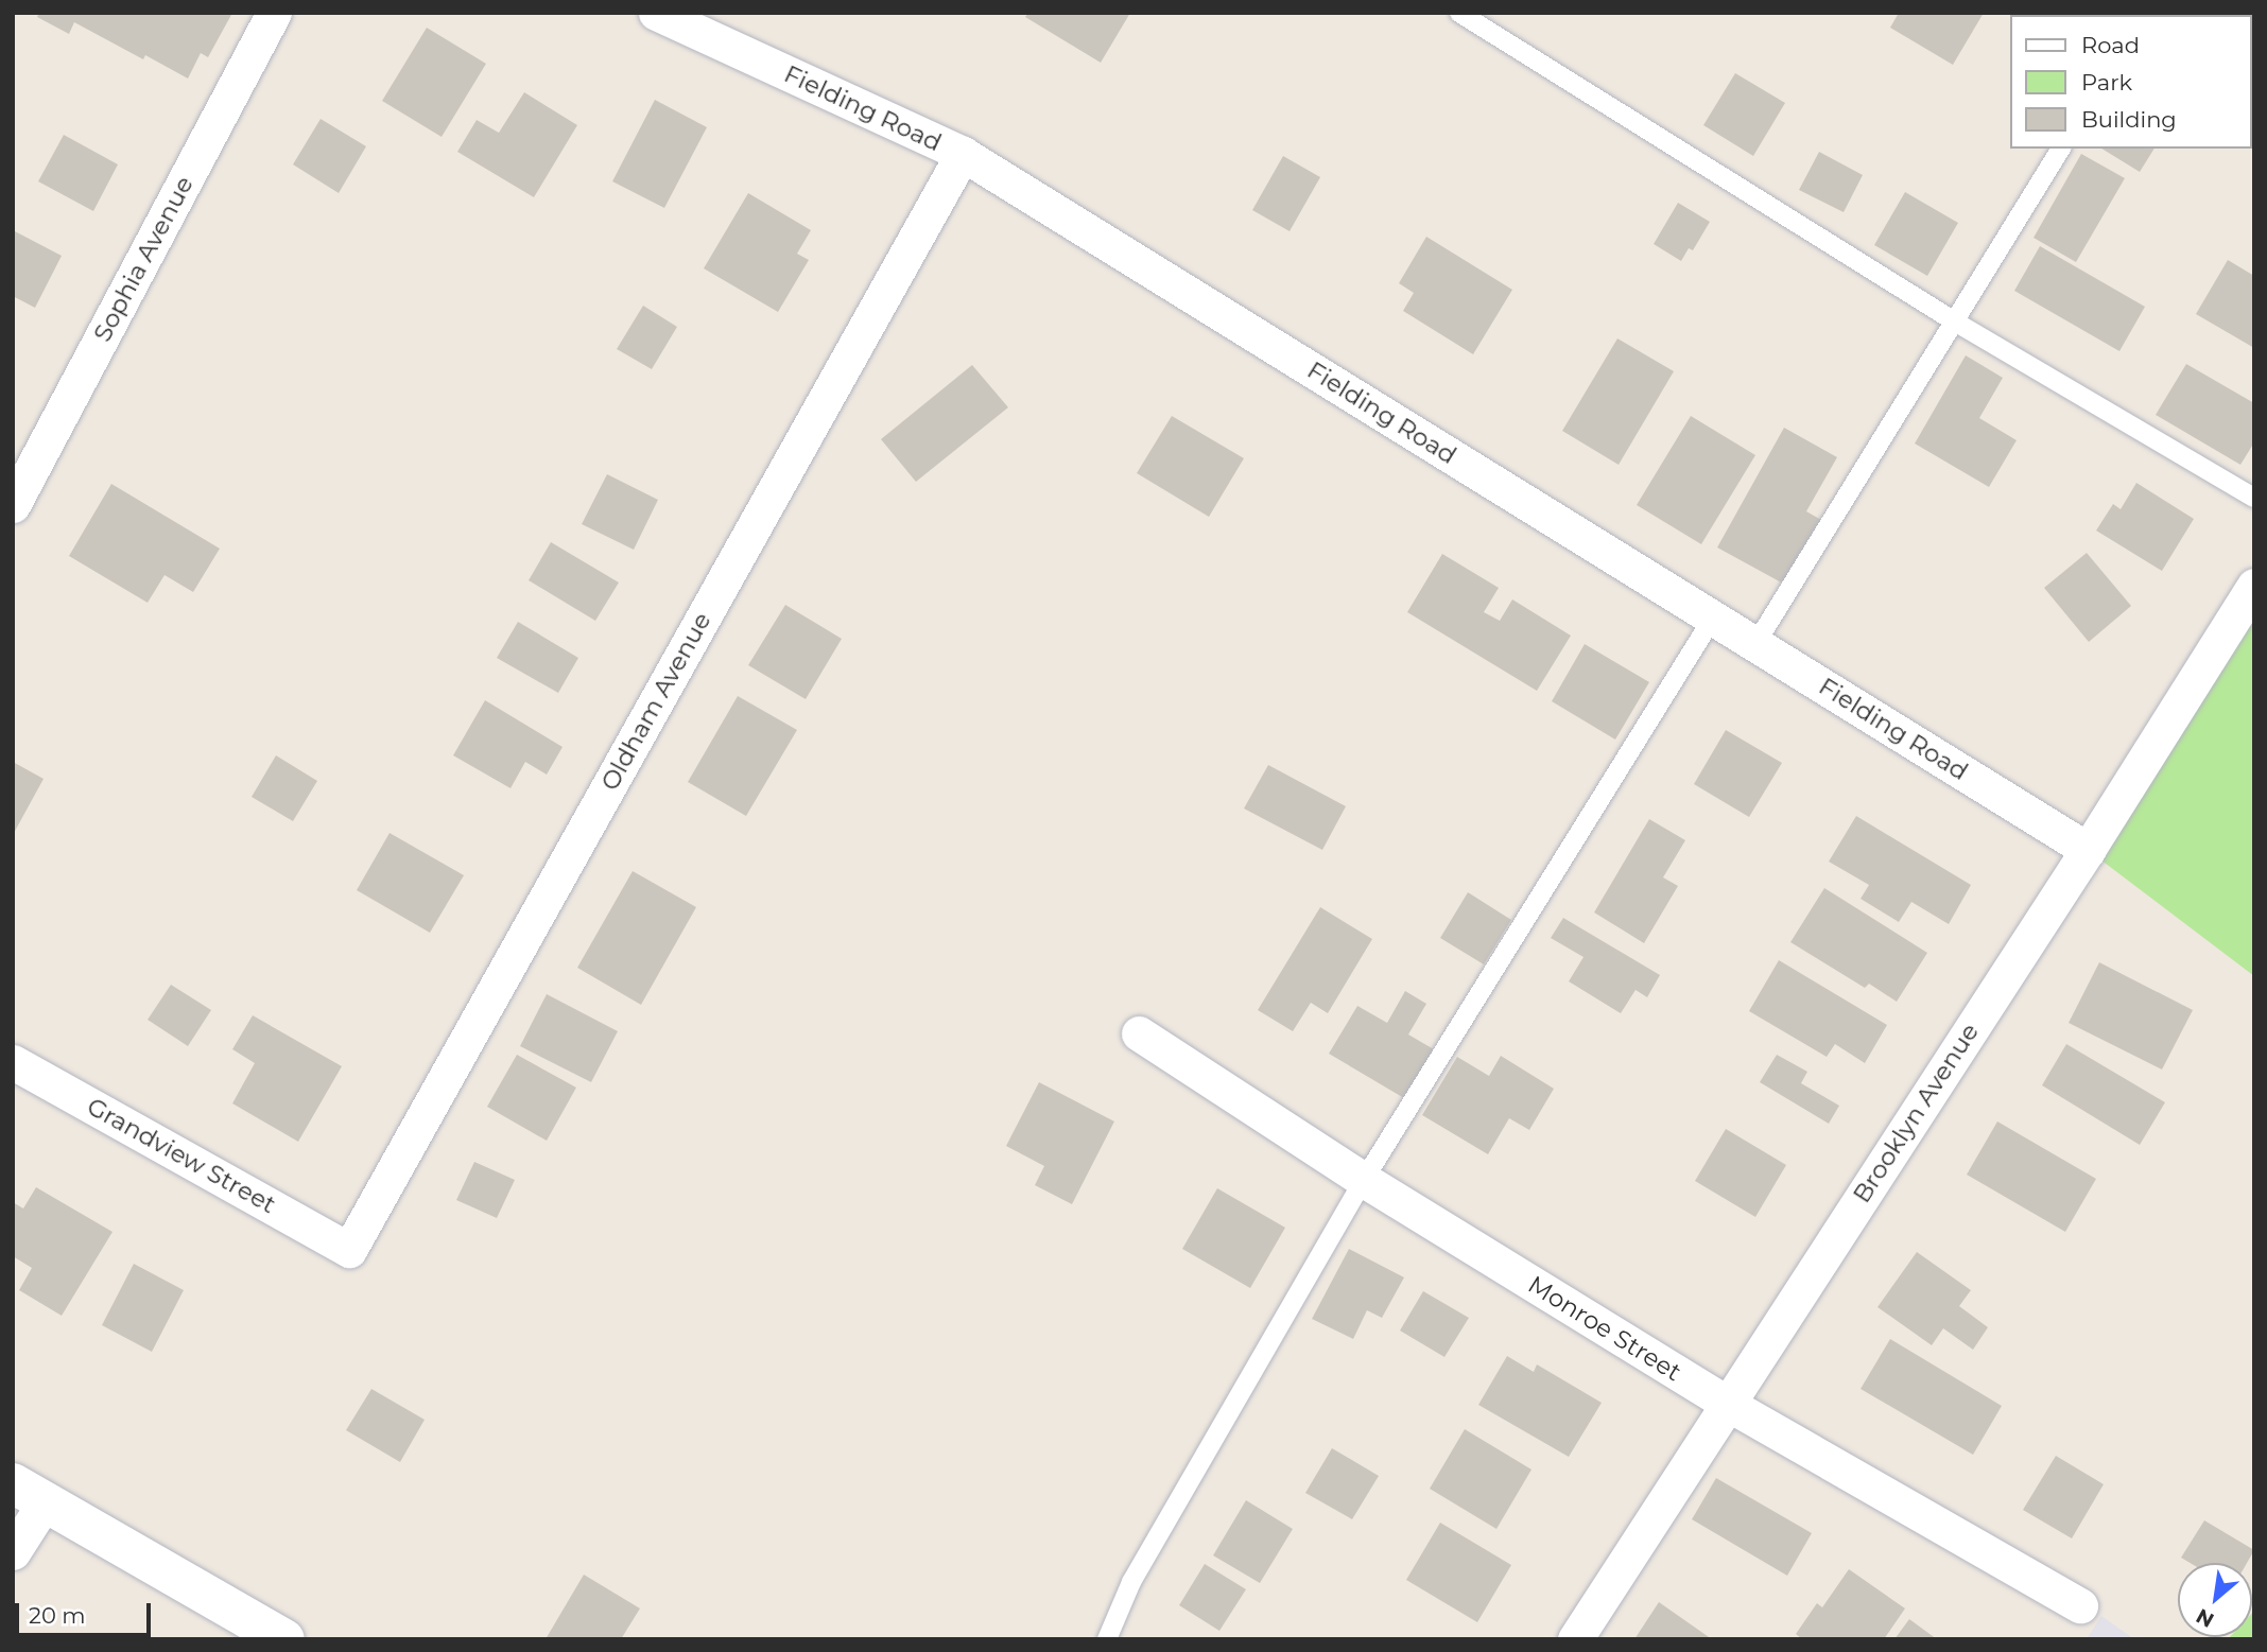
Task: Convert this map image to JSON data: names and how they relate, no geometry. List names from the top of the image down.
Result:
{
  "streets": {
    "street": [
      "Fielding Road",
      "Sophia Avenue",
      "Oldham Avenue",
      "Brooklyn Avenue",
      "Grandview Street",
      "Monroe Street"
    ]
  },
  "crossings": [
    ["Fielding Road", "Oldham Avenue"],
    ["Fielding Road", "Brooklyn Avenue"],
    ["Oldham Avenue", "Grandview Street"],
    ["Brooklyn Avenue", "Monroe Street"]
  ],
  "legend": ["Road", "Park", "Building"],
  "scale_bar": "20 m",
  "north": "bottom left"
}
